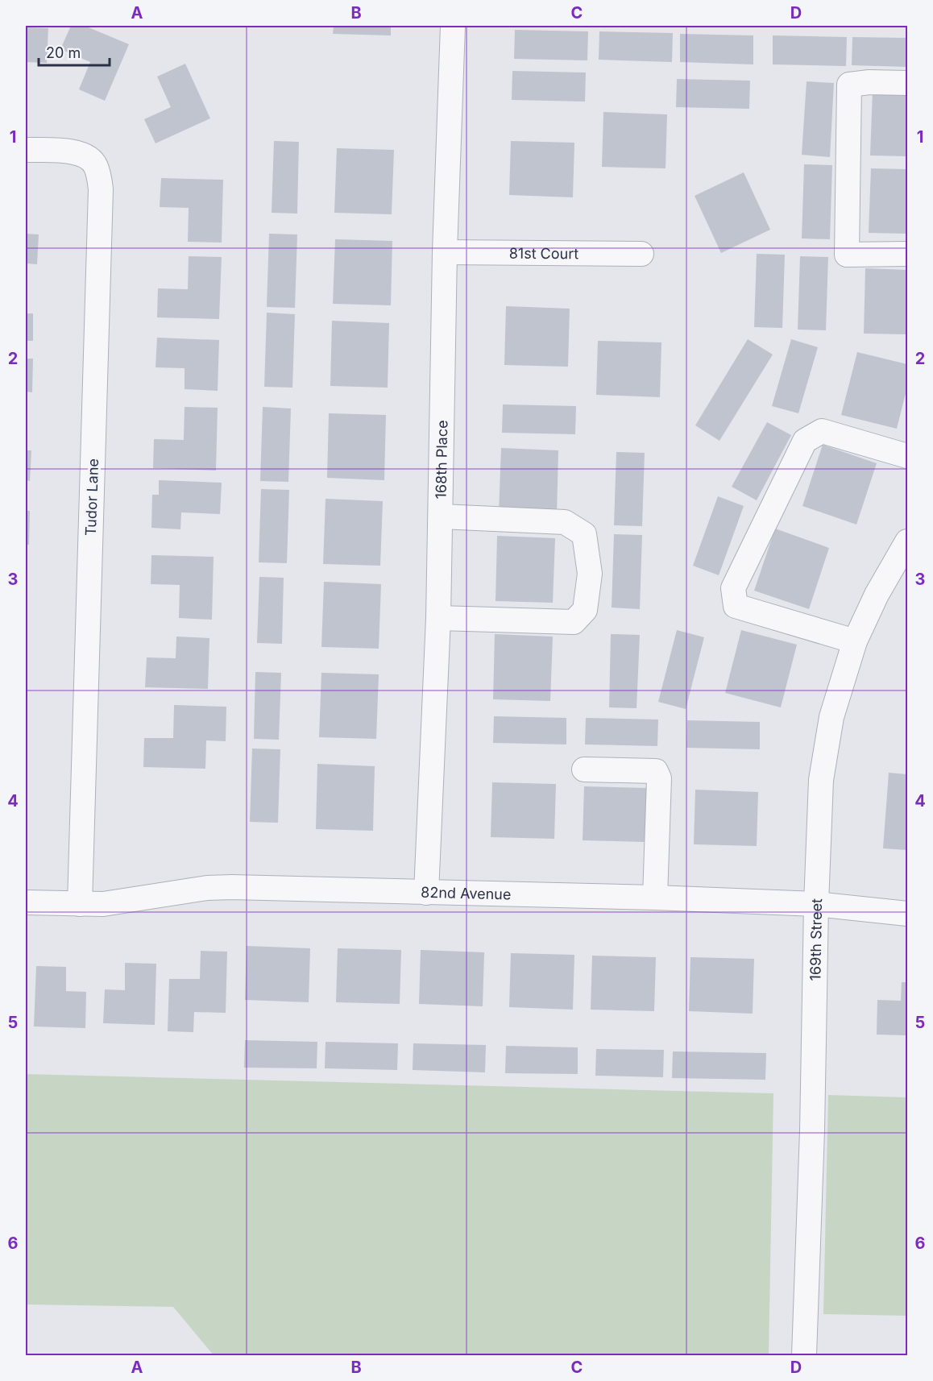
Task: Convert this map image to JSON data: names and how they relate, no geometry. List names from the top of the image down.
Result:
{
  "streets": {
    "street": [
      "81st Court",
      "168th Place",
      "Tudor Lane",
      "82nd Avenue",
      "169th Street"
    ]
  },
  "crossings": [
    ["81st Court", "168th Place"],
    ["168th Place", "82nd Avenue"],
    ["Tudor Lane", "82nd Avenue"],
    ["82nd Avenue", "169th Street"]
  ],
  "scale_bar": "20 m",
  "grid": {
    "columns": [
      "A",
      "B",
      "C",
      "D"
    ],
    "rows": [
      "1",
      "2",
      "3",
      "4",
      "5",
      "6"
    ]
  }
}
